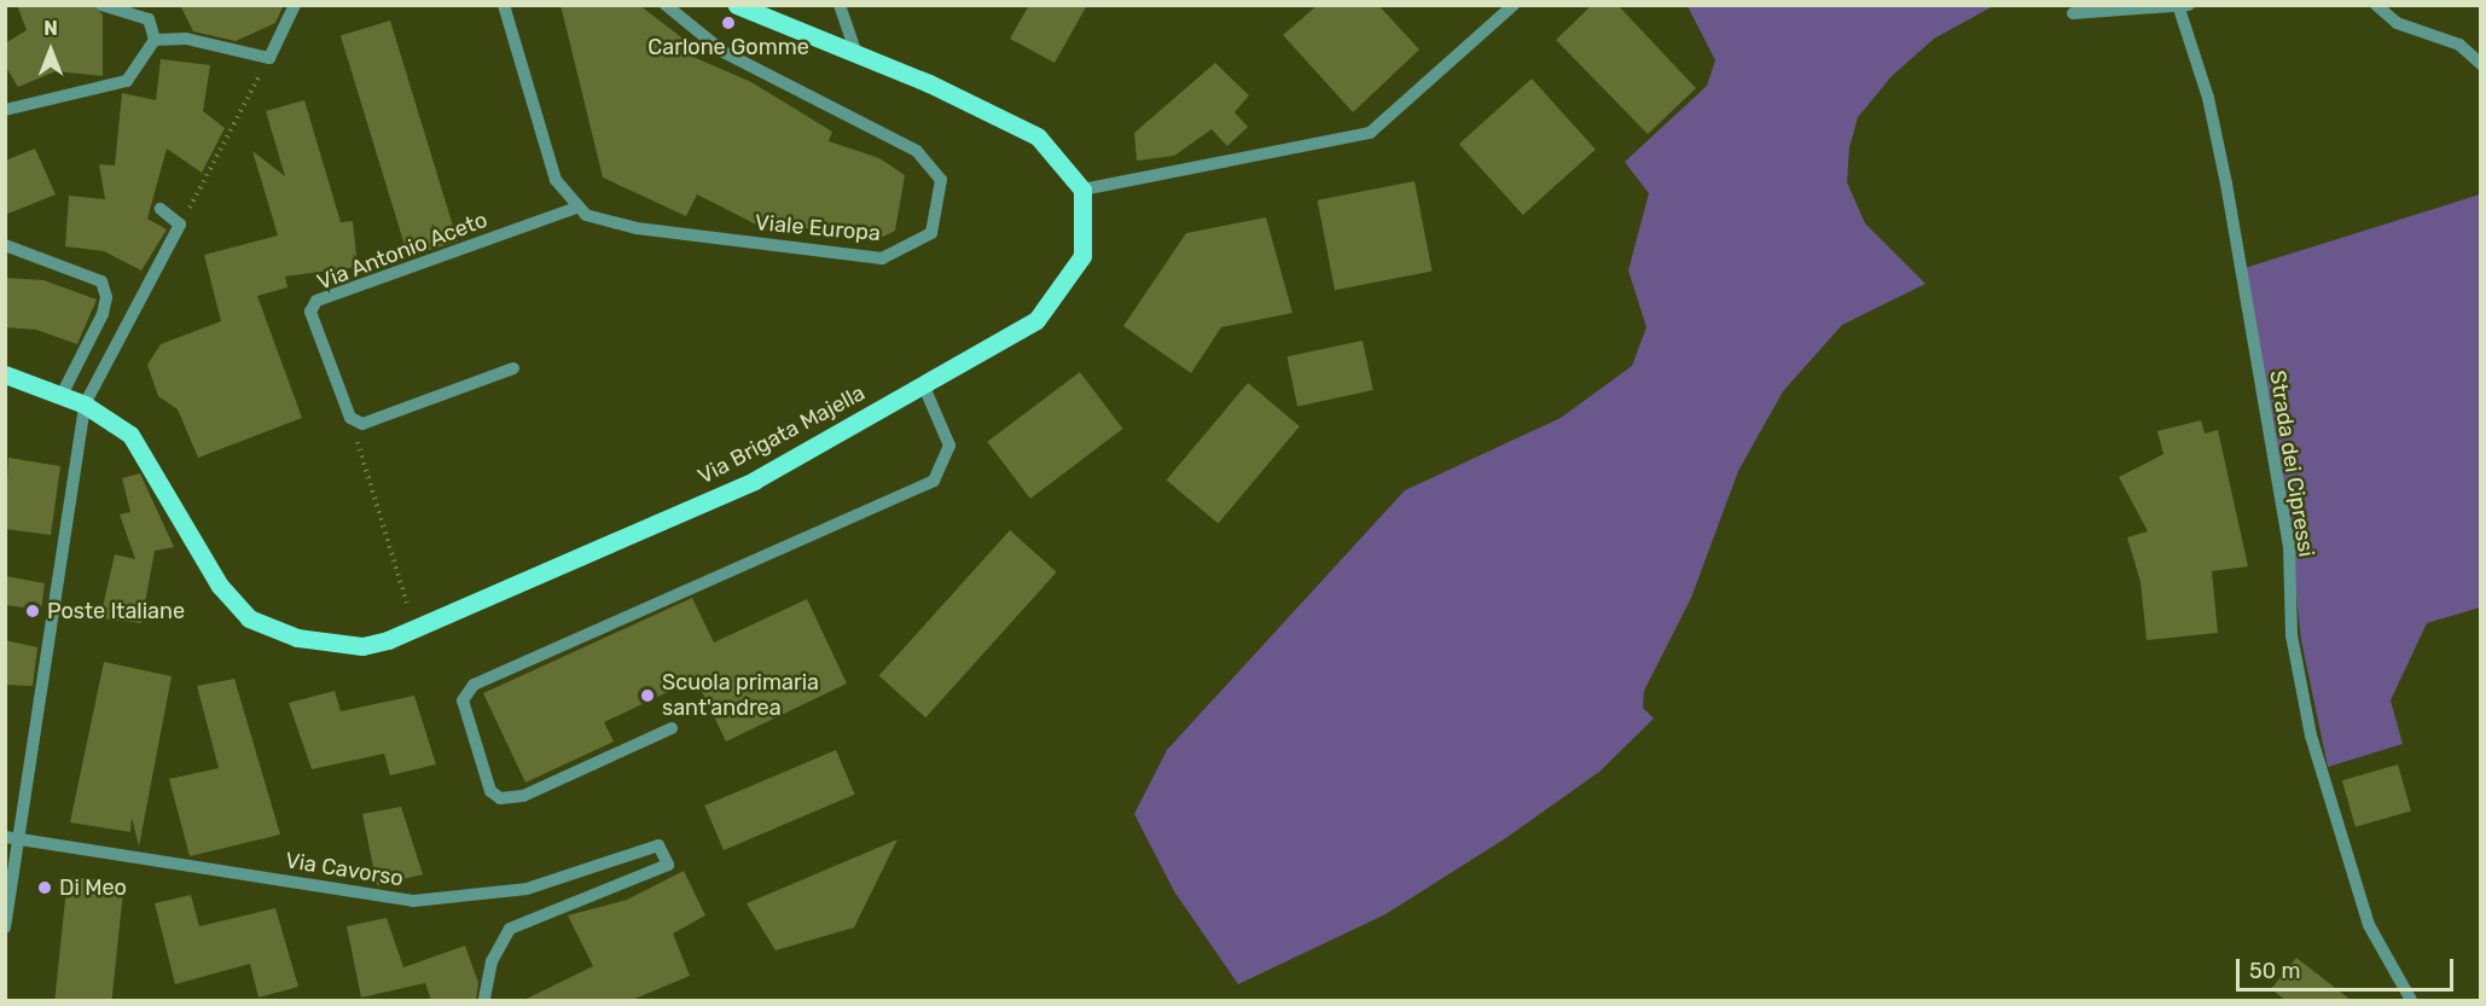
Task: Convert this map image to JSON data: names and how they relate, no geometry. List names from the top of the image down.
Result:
{
  "streets": {
    "main road": ["Via Brigata Majella"],
    "street": [
      "Viale Europa",
      "Via Antonio Aceto",
      "Strada dei Cipressi",
      "Via Cavorso"
    ]
  },
  "crossings": [
    ["Viale Europa", "Via Antonio Aceto"]
  ],
  "places": [
    "Carlone Gomme",
    "Poste Italiane",
    "Scuola primaria sant'andrea",
    "Di Meo"
  ],
  "scale_bar": "50 m",
  "north": "top"
}
